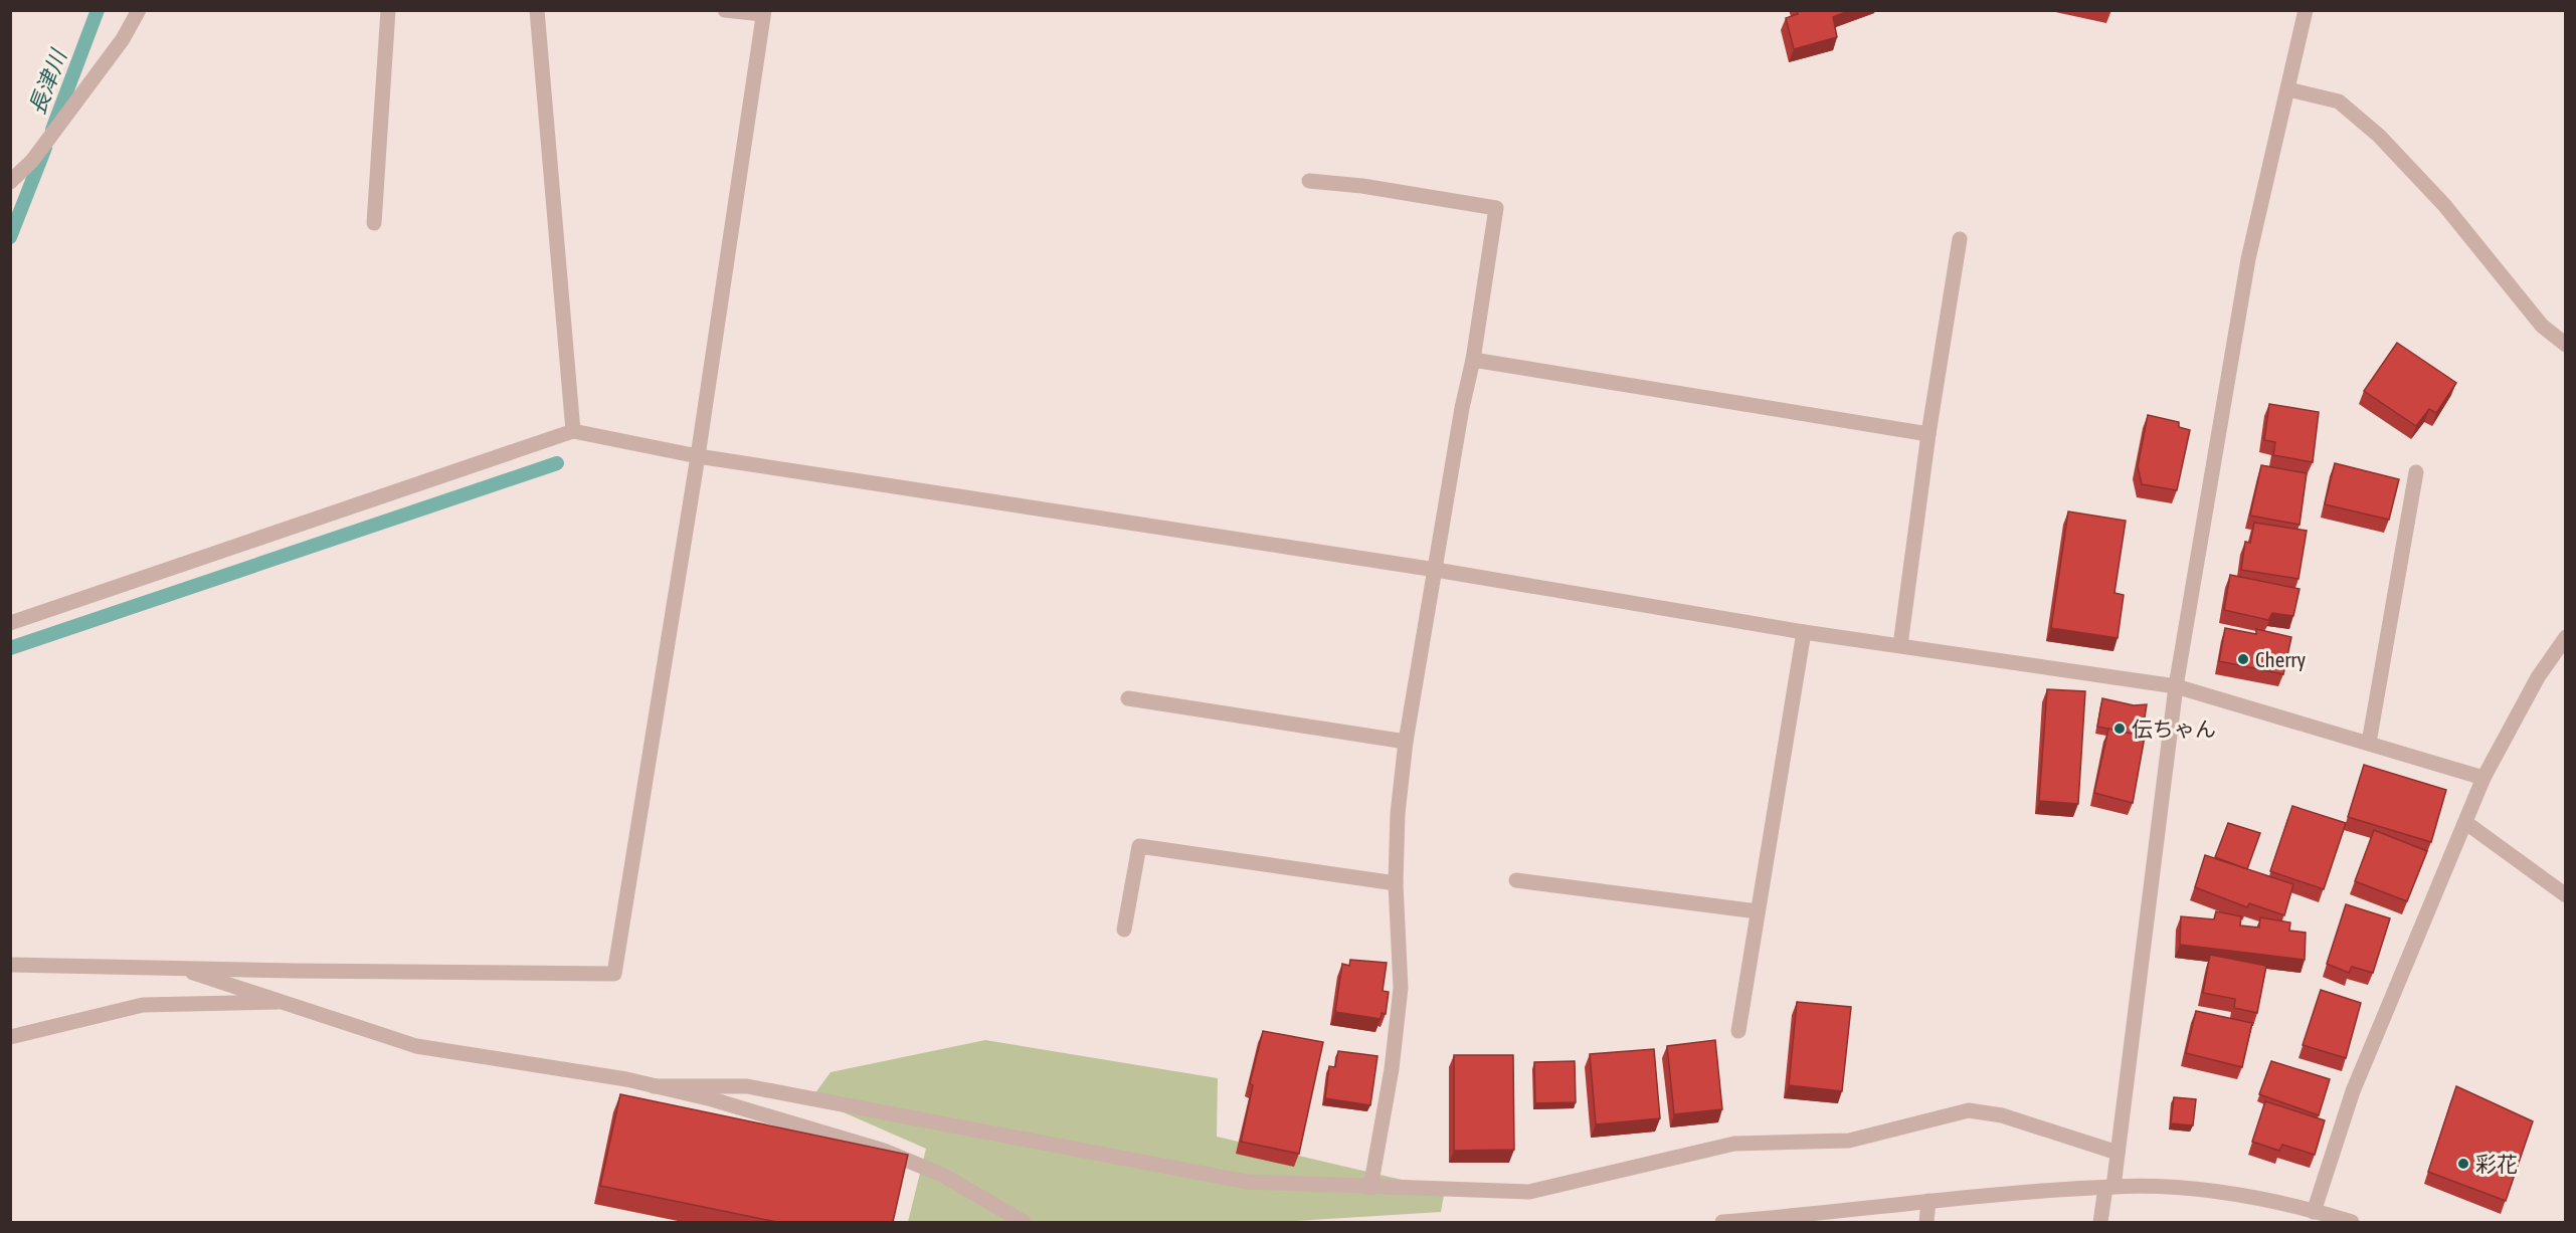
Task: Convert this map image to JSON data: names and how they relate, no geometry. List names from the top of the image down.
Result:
{
  "water": ["長津川"],
  "places": ["Cherry", "伝ちゃん", "彩花"]
}
